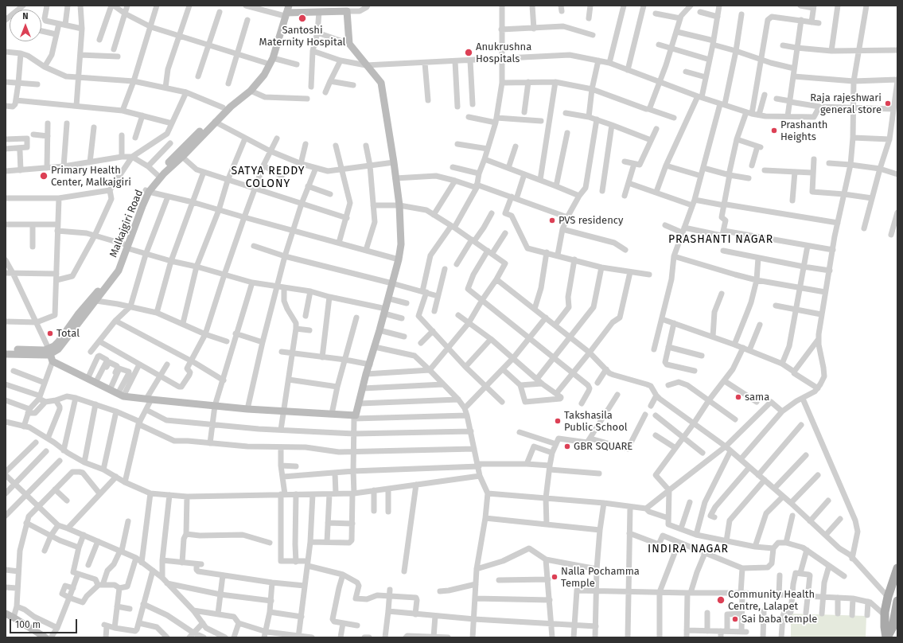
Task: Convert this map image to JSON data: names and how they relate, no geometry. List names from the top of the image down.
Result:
{
  "streets": {
    "main road": ["Malkajgiri Road"]
  },
  "districts": ["SATYA REDDY COLONY", "PRASHANTI NAGAR", "INDIRA NAGAR"],
  "places": [
    "Santoshi Maternity Hospital",
    "Anukrushna Hospitals",
    "Raja rajeshwari general store",
    "Prashanth Heights",
    "Primary Health Center, Malkajgiri",
    "PVS residency",
    "Total",
    "sama",
    "Takshasila Public School",
    "GBR SQUARE",
    "Nalla Pochamma Temple",
    "Community Health Centre, Lalapet",
    "Sai baba temple"
  ],
  "scale_bar": "100 m",
  "north": "top"
}
